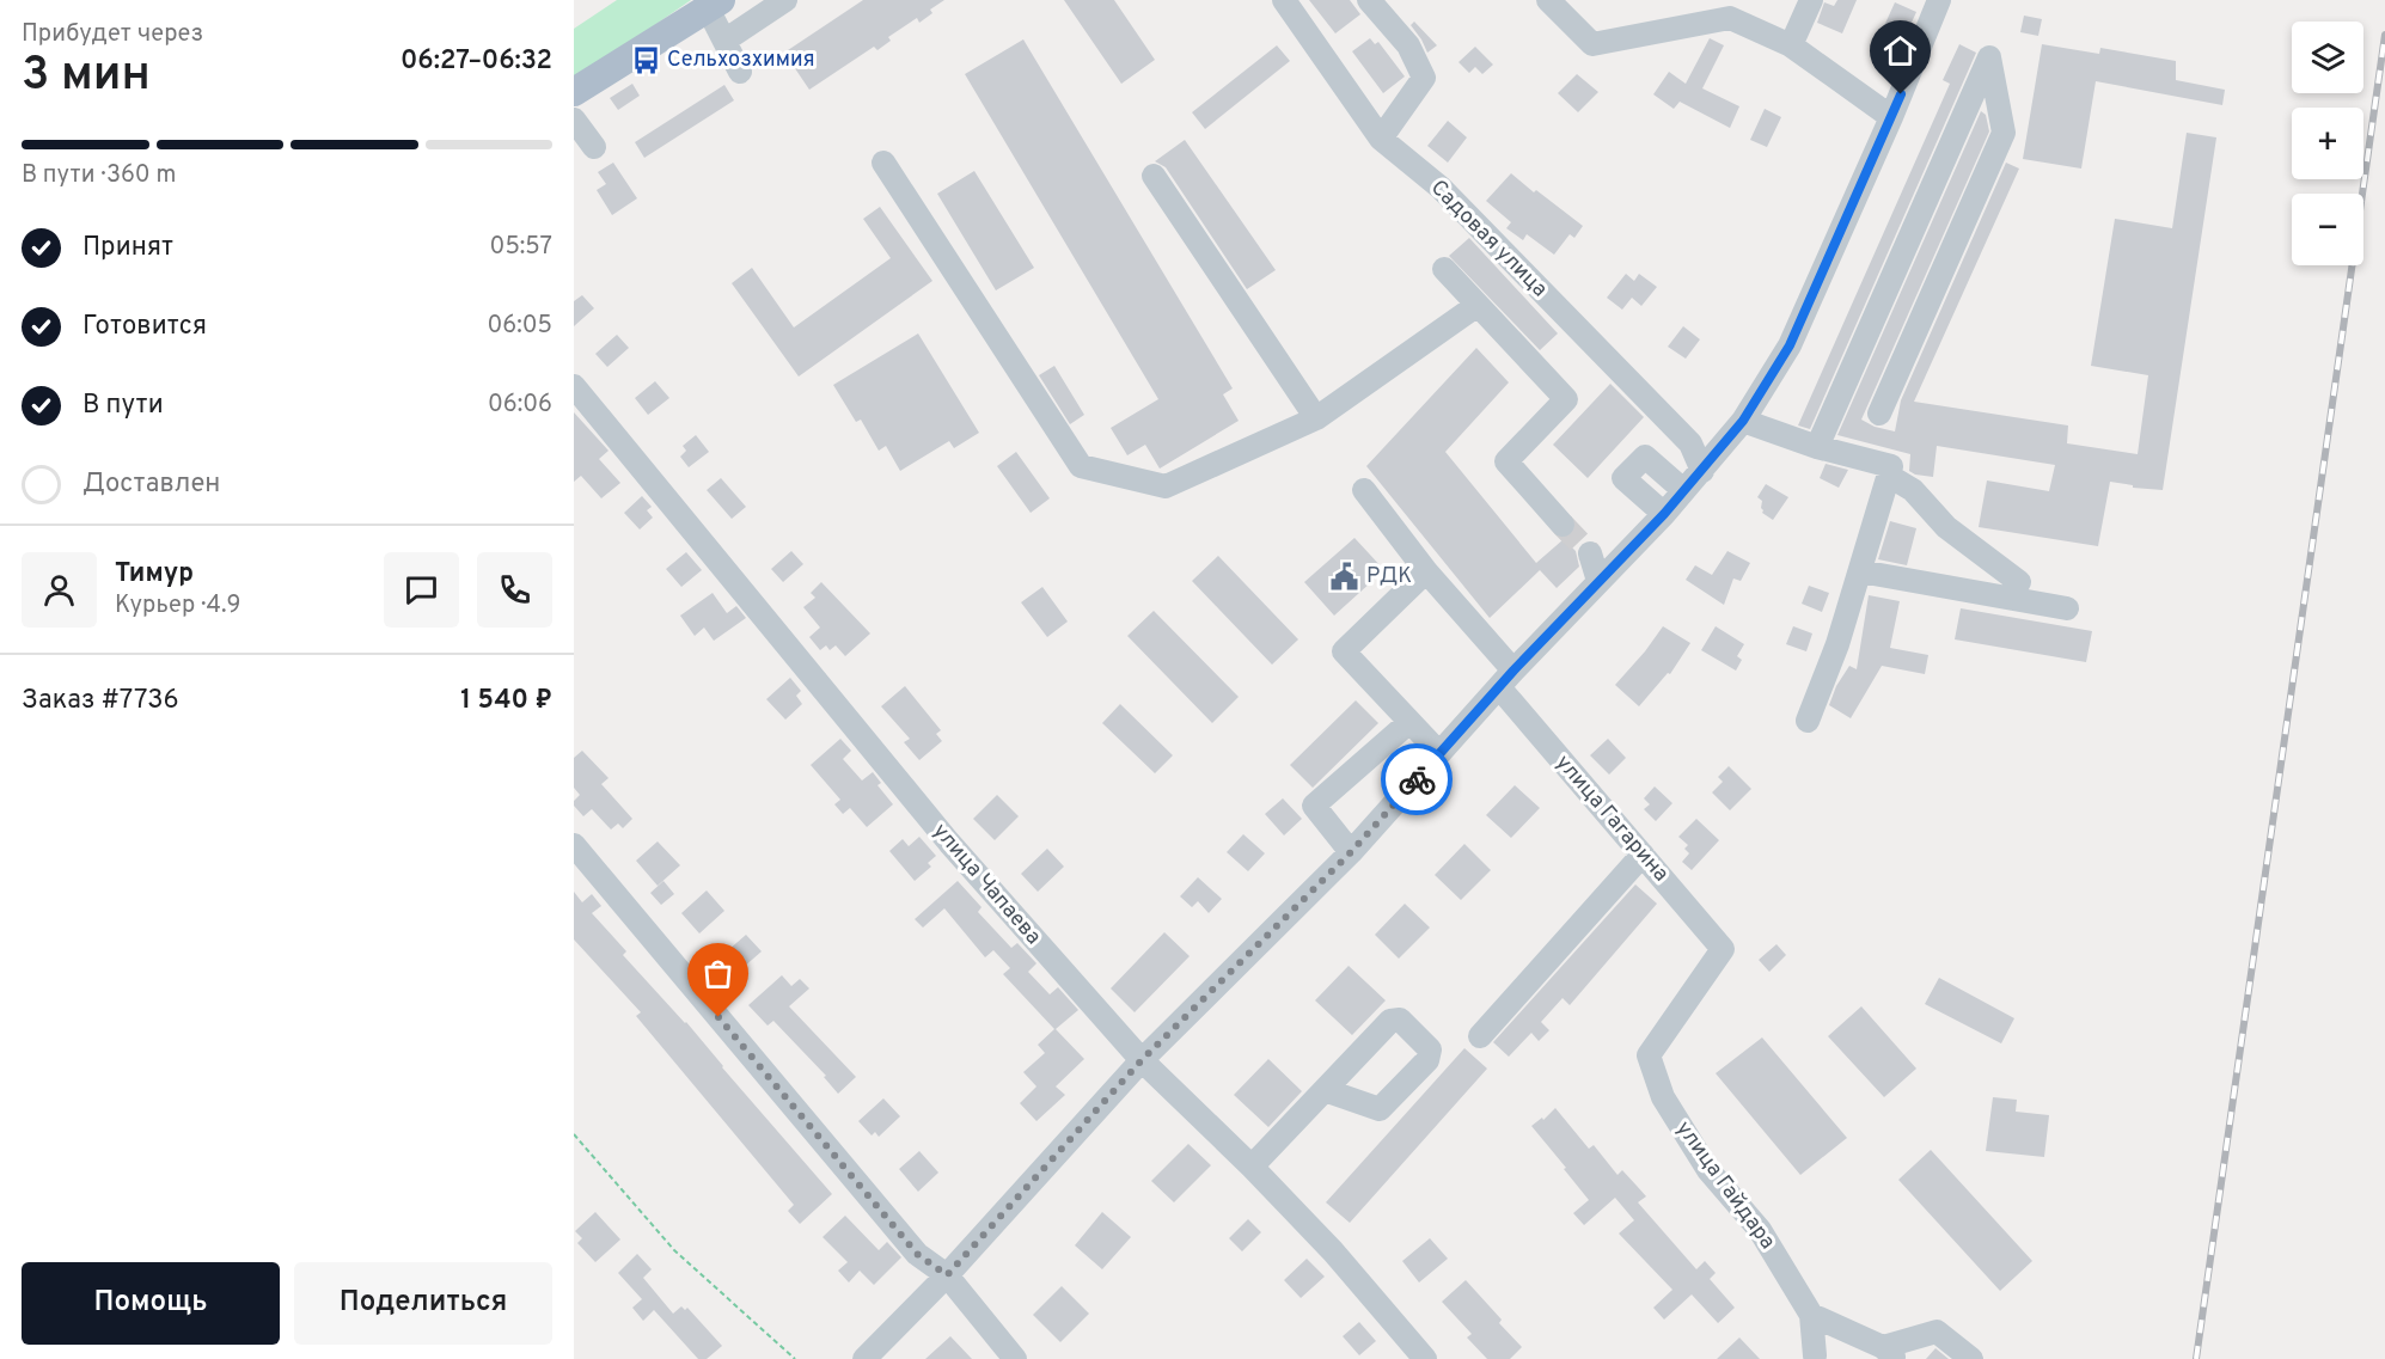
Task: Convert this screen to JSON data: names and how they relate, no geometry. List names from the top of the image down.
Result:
{
  "streets": {
    "street": [
      "Садовая улица",
      "улица Гагарина",
      "улица Чапаева",
      "улица Гайдара"
    ]
  },
  "crossings": [
    ["улица Гагарина", "улица Гайдара"]
  ],
  "places": {
    "bus stop": ["Сельхозхимия"],
    "public building": ["РДК"]
  },
  "page": {
    "heading": ["3 мин", "Прибудет через", "06:27–06:32"],
    "panel": [
      "Тимур",
      "Курьер · 4.9",
      "Заказ #7736",
      "1 540 ₽"
    ],
    "map_buttons": ["+", "−"],
    "bar": "В пути · 360 m",
    "list": [
      ["Принят", "05:57"],
      ["Готовится", "06:05"],
      ["В пути", "06:06"],
      "Доставлен"
    ],
    "buttons": ["Помощь", "Поделиться"]
  }
}
